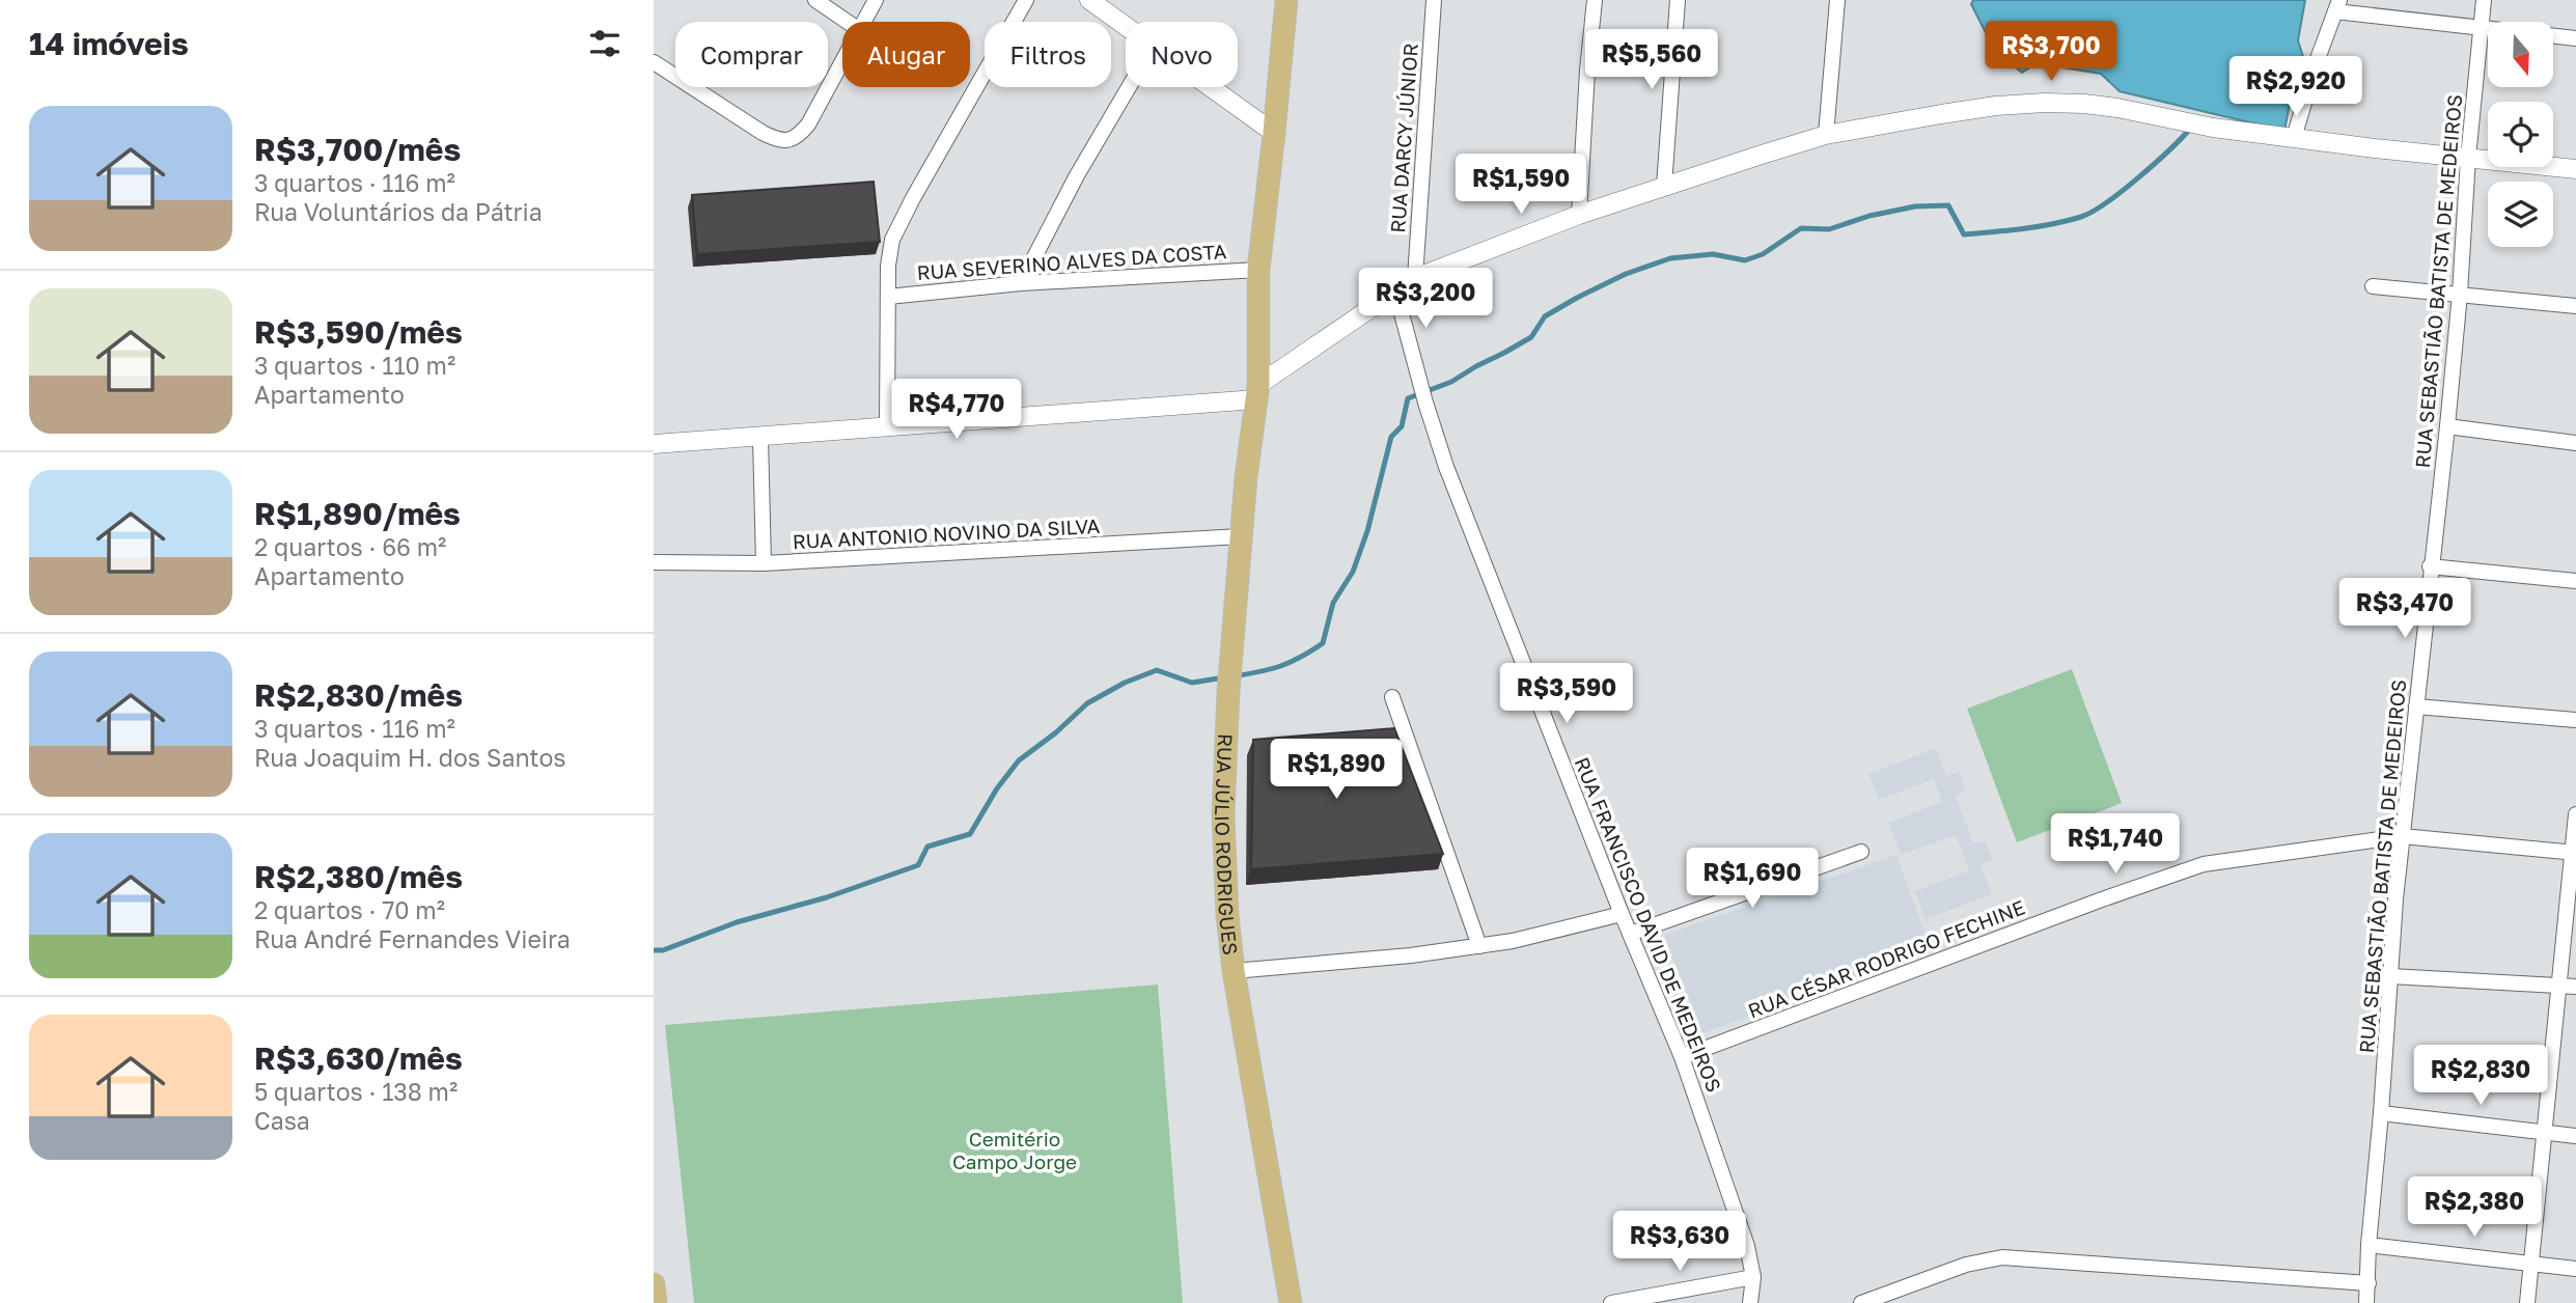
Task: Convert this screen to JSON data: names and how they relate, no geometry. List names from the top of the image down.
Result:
{
  "streets": {
    "main road": ["RUA JÚLIO RODRIGUES"],
    "street": [
      "RUA DARCY JÚNIOR",
      "RUA SEVERINO ALVES DA COSTA",
      "RUA SEBASTIÃO BATISTA DE MEDEIROS",
      "RUA ANTONIO NOVINO DA SILVA",
      "RUA FRANCISCO DAVID DE MEDEIROS",
      "RUA CÉSAR RODRIGO FECHINE"
    ]
  },
  "crossings": [
    ["RUA SEVERINO ALVES DA COSTA", "RUA JÚLIO RODRIGUES"],
    ["RUA SEBASTIÃO BATISTA DE MEDEIROS", "RUA CÉSAR RODRIGO FECHINE"],
    ["RUA ANTONIO NOVINO DA SILVA", "RUA JÚLIO RODRIGUES"],
    ["RUA FRANCISCO DAVID DE MEDEIROS", "RUA CÉSAR RODRIGO FECHINE"]
  ],
  "parks": ["Cemitério Campo Jorge"],
  "north": "bottom",
  "page": {
    "heading": "14 imóveis",
    "price": [
      "R$3,700",
      "R$5,560",
      "R$2,920",
      "R$1,590",
      "R$3,200",
      "R$4,770",
      "R$3,470",
      "R$3,590",
      "R$1,890",
      "R$1,740",
      "R$1,690",
      "R$2,830",
      "R$2,380",
      "R$3,630"
    ],
    "chip": [
      "Comprar",
      "Alugar",
      "Filtros",
      "Novo"
    ],
    "list": [
      {
        "name": "R$3,700/mês",
        "note": "3 quartos · 116 m² · Rua Voluntários da Pátria"
      },
      {
        "name": "R$3,590/mês",
        "note": "3 quartos · 110 m² · Apartamento"
      },
      {
        "name": "R$1,890/mês",
        "note": "2 quartos · 66 m² · Apartamento"
      },
      {
        "name": "R$2,830/mês",
        "note": "3 quartos · 116 m² · Rua Joaquim H. dos Santos"
      },
      {
        "name": "R$2,380/mês",
        "note": "2 quartos · 70 m² · Rua André Fernandes Vieira"
      },
      {
        "name": "R$3,630/mês",
        "note": "5 quartos · 138 m² · Casa"
      }
    ]
  }
}
